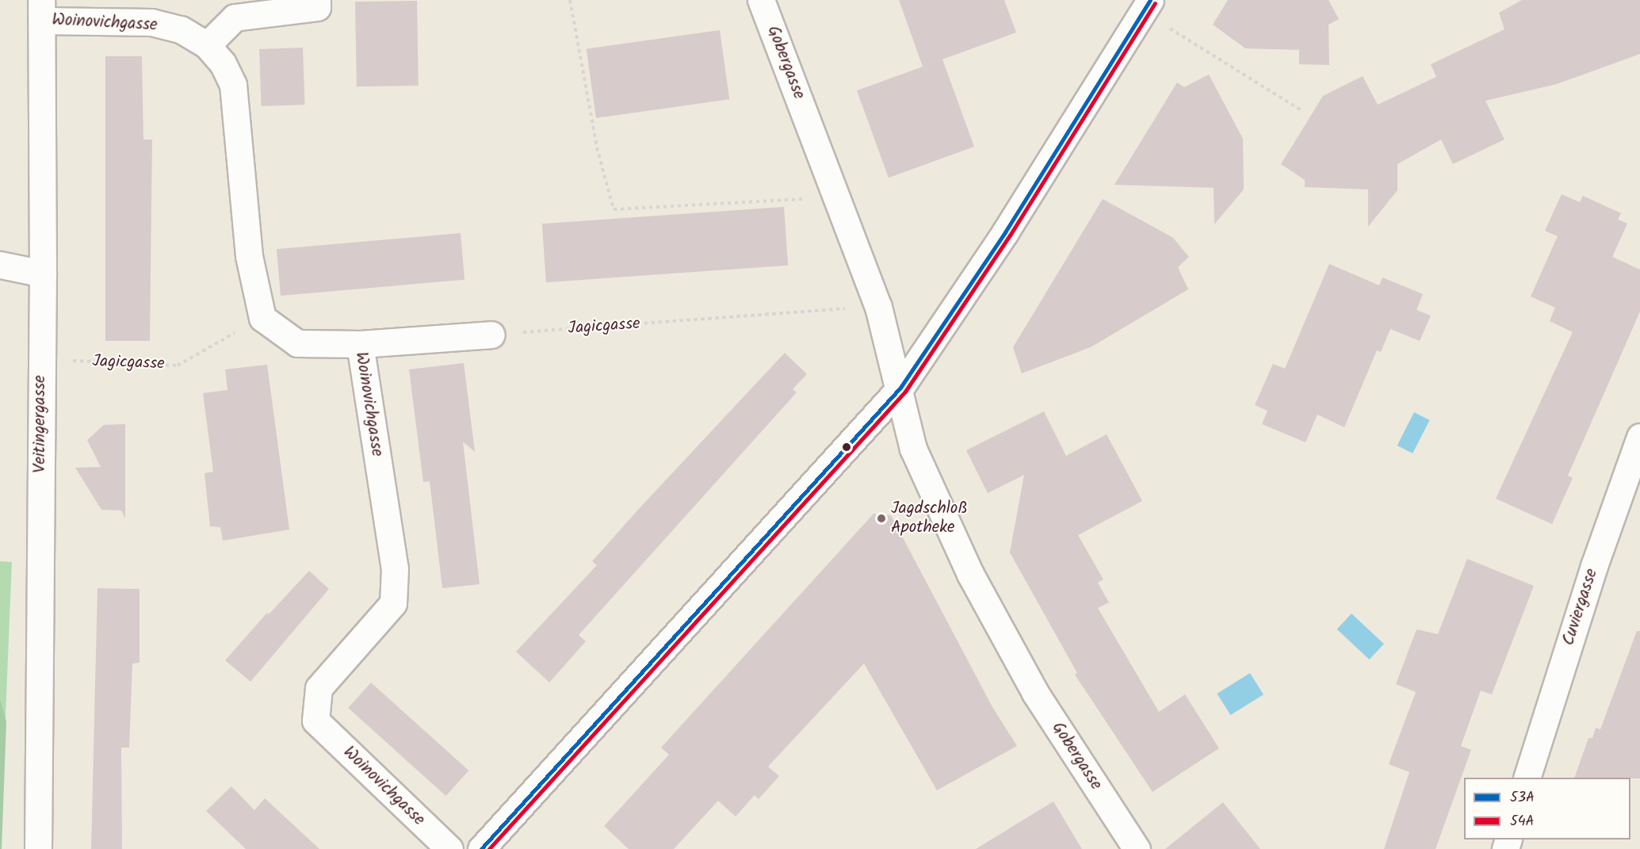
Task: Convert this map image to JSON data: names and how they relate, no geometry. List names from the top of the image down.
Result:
{
  "streets": {
    "street": [
      "Woinovichgasse",
      "Gobergasse",
      "Veitingergasse",
      "Cuviergasse"
    ],
    "path": ["Jagicgasse"]
  },
  "crossings": [
    ["Woinovichgasse", "Jagicgasse"],
    ["Woinovichgasse", "Veitingergasse"]
  ],
  "places": ["Jagdschloß Apotheke"],
  "lines": ["transit line 53A", "transit line 54A"],
  "legend": ["53A", "54A"]
}
